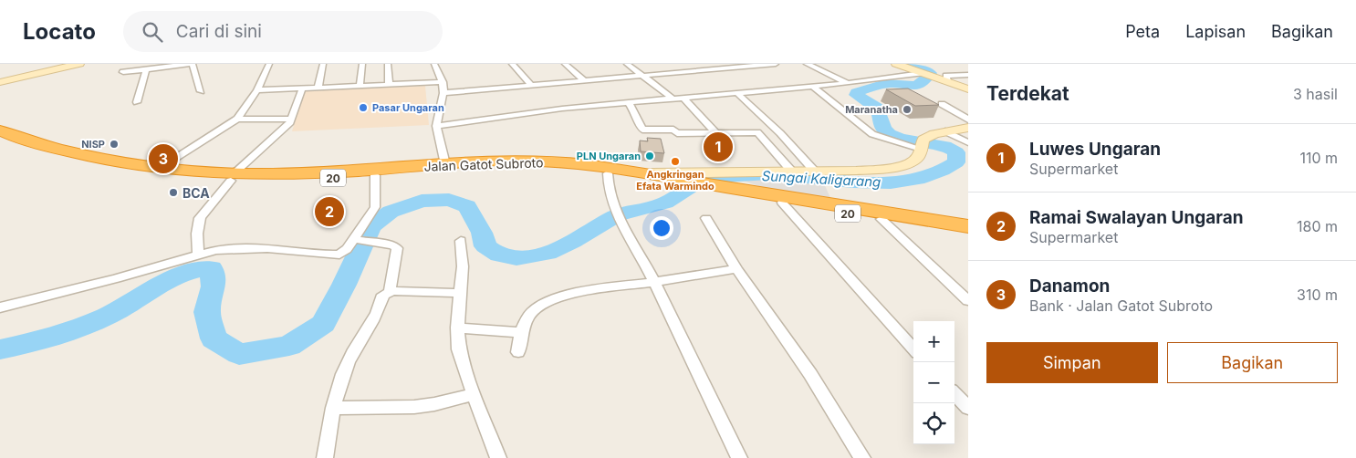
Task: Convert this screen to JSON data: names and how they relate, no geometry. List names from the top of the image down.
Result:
{
  "streets": {
    "highway": ["Jalan Gatot Subroto", "20"]
  },
  "water": ["Sungai Kaligarang"],
  "places": [
    "Pasar Ungaran",
    "Maranatha",
    "NISP",
    "PLN Ungaran",
    "Angkringan Efata Warmindo",
    "BCA"
  ],
  "page": {
    "header": "Locato",
    "search": "Cari di sini",
    "nav": ["Peta", "Lapisan", "Bagikan"],
    "heading": ["Terdekat", "3 hasil"],
    "list": [
      {
        "mark": "1",
        "name": "Luwes Ungaran",
        "note": "Supermarket",
        "value": "110 m"
      },
      {
        "mark": "2",
        "name": "Ramai Swalayan Ungaran",
        "note": "Supermarket",
        "value": "180 m"
      },
      {
        "mark": "3",
        "name": "Danamon",
        "note": "Bank · Jalan Gatot Subroto",
        "value": "310 m"
      }
    ],
    "pins": ["1", "3", "2"],
    "map_buttons": ["+", "−"],
    "buttons": ["Simpan", "Bagikan"]
  }
}
